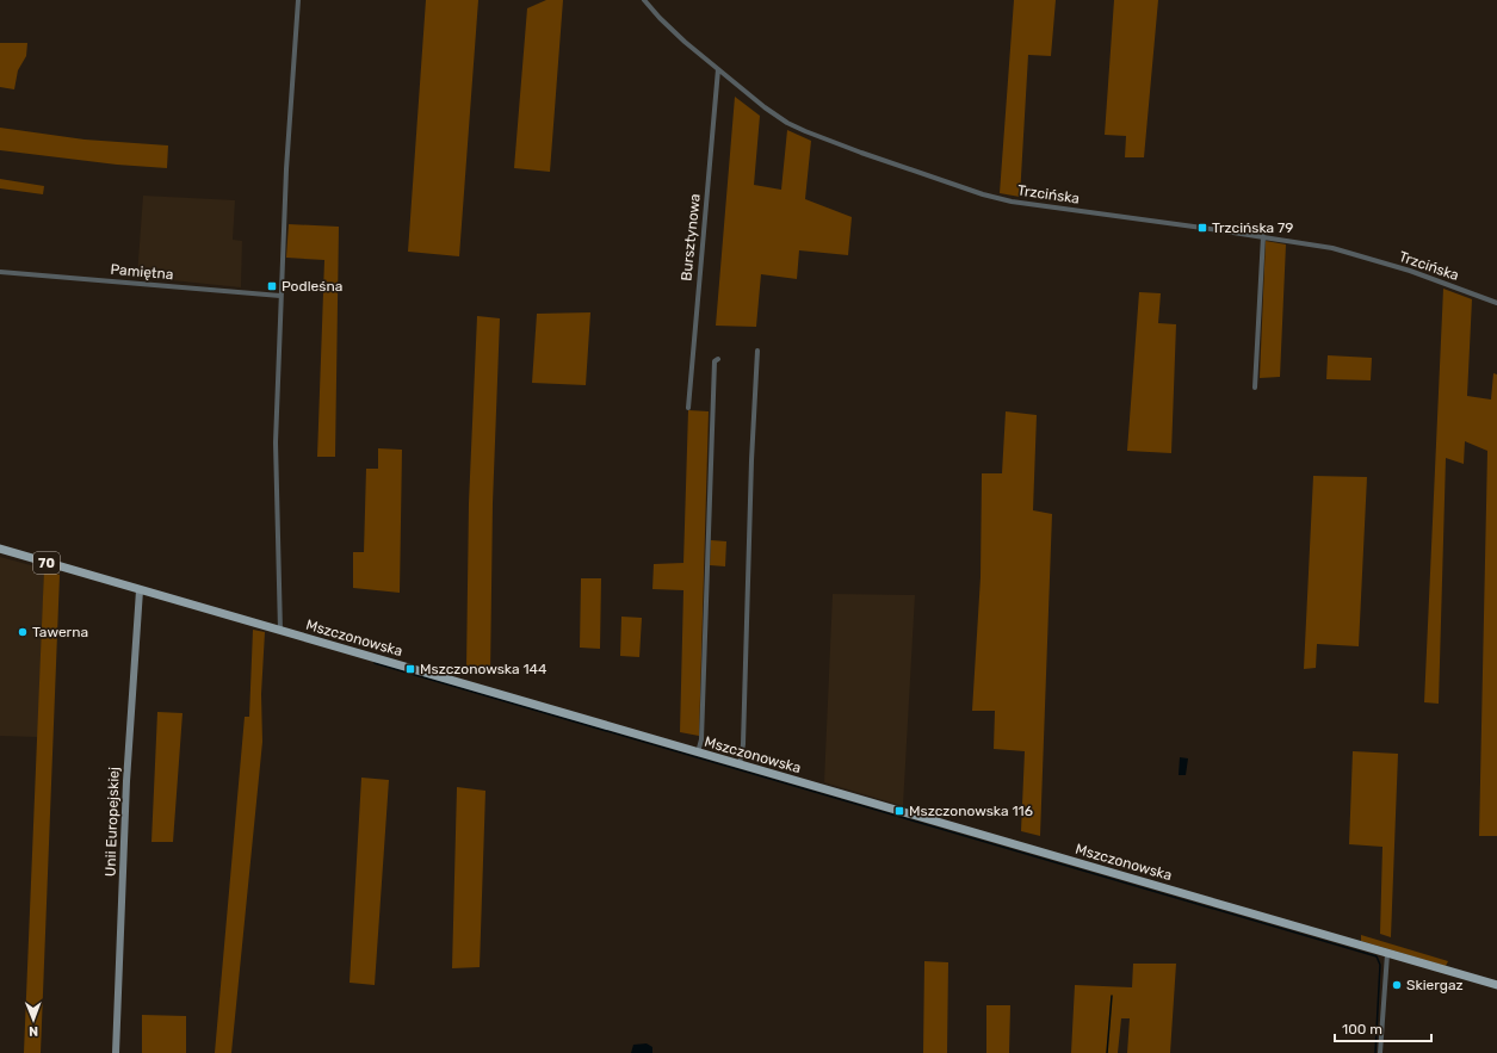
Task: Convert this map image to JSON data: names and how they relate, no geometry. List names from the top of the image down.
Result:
{
  "streets": {
    "main road": ["70", "Mszczonowska", "Unii Europejskiej"],
    "street": ["Trzcińska", "Bursztynowa", "Pamiętna"]
  },
  "crossings": [
    ["Trzcińska", "Bursztynowa"],
    ["Mszczonowska", "Unii Europejskiej"]
  ],
  "places": {
    "transit": [
      "Trzcińska 79",
      "Podleśna",
      "Mszczonowska 144",
      "Mszczonowska 116"
    ],
    "other": ["Tawerna", "Skiergaz"]
  },
  "scale_bar": "100 m",
  "north": "bottom"
}
